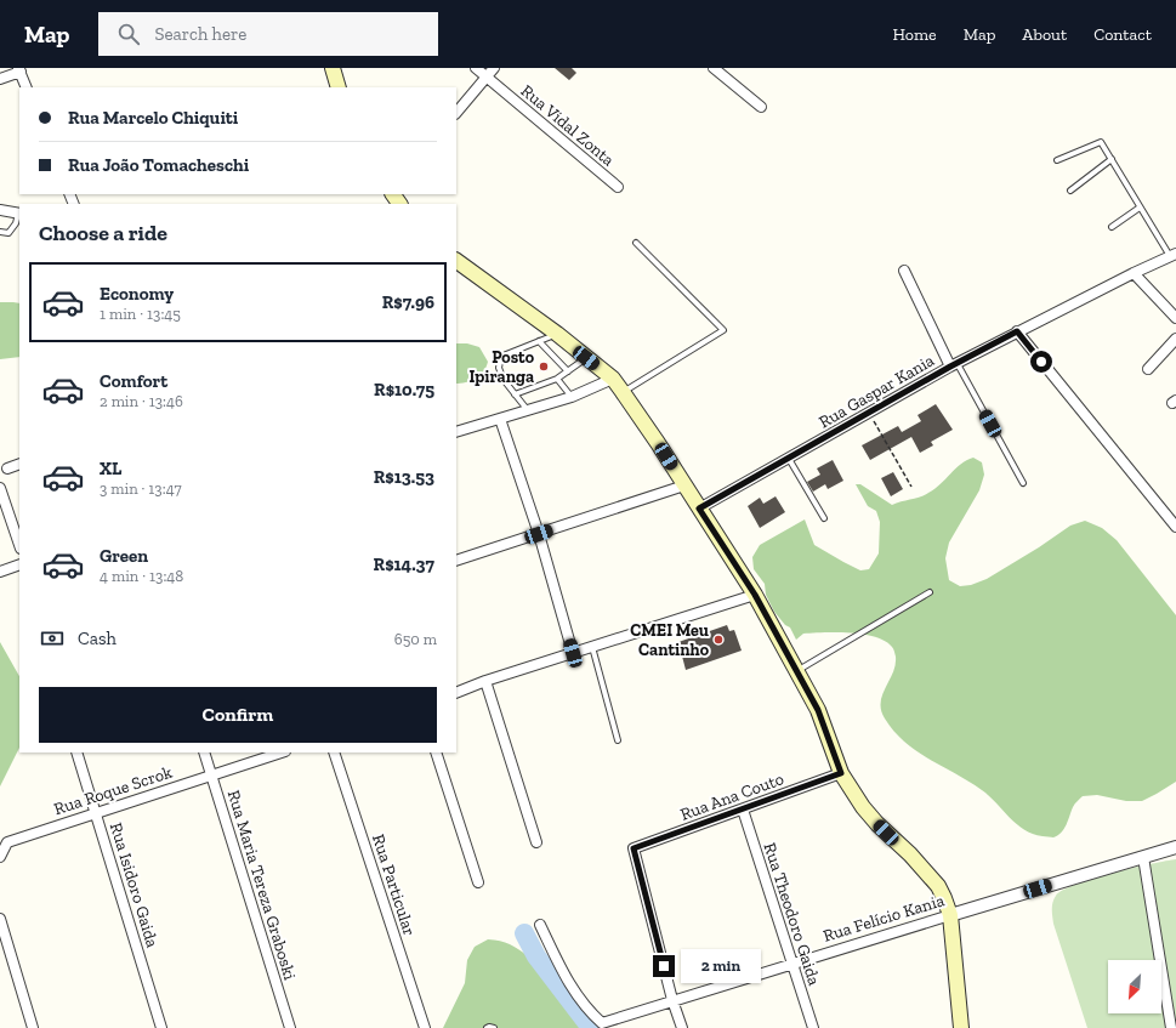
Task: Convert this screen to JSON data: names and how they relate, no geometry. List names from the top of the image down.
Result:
{
  "streets": {
    "street": [
      "Rua Vidal Zonta",
      "Rua Gaspar Kania",
      "Rua Roque Scrok",
      "Rua Ana Couto",
      "Rua Isidoro Gaida",
      "Rua Maria Tereza Graboski",
      "Rua Particular",
      "Rua Theodoro Gaida",
      "Rua Felício Kania"
    ]
  },
  "crossings": [
    ["Rua Roque Scrok", "Rua Isidoro Gaida"],
    ["Rua Roque Scrok", "Rua Maria Tereza Graboski"],
    ["Rua Ana Couto", "Rua Theodoro Gaida"],
    ["Rua Ana Couto", "Rua Felício Kania"],
    ["Rua Theodoro Gaida", "Rua Felício Kania"]
  ],
  "places": ["Posto Ipiranga", "CMEI Meu Cantinho"],
  "north": "bottom left",
  "page": {
    "header": "Map",
    "search": "Search here",
    "nav": [
      "Home",
      "Map",
      "About",
      "Contact"
    ],
    "banner": ["Rua Marcelo Chiquiti", "Rua João Tomacheschi"],
    "heading": "Choose a ride",
    "list": [
      {
        "name": "Economy",
        "note": "1 min · 13:45",
        "value": "R$7.96"
      },
      {
        "name": "Comfort",
        "note": "2 min · 13:46",
        "value": "R$10.75"
      },
      {
        "name": "XL",
        "note": "3 min · 13:47",
        "value": "R$13.53"
      },
      {
        "name": "Green",
        "note": "4 min · 13:48",
        "value": "R$14.37"
      }
    ],
    "pay": ["Cash", "650 m"],
    "buttons": "Confirm",
    "bubble": "2 min"
  }
}
